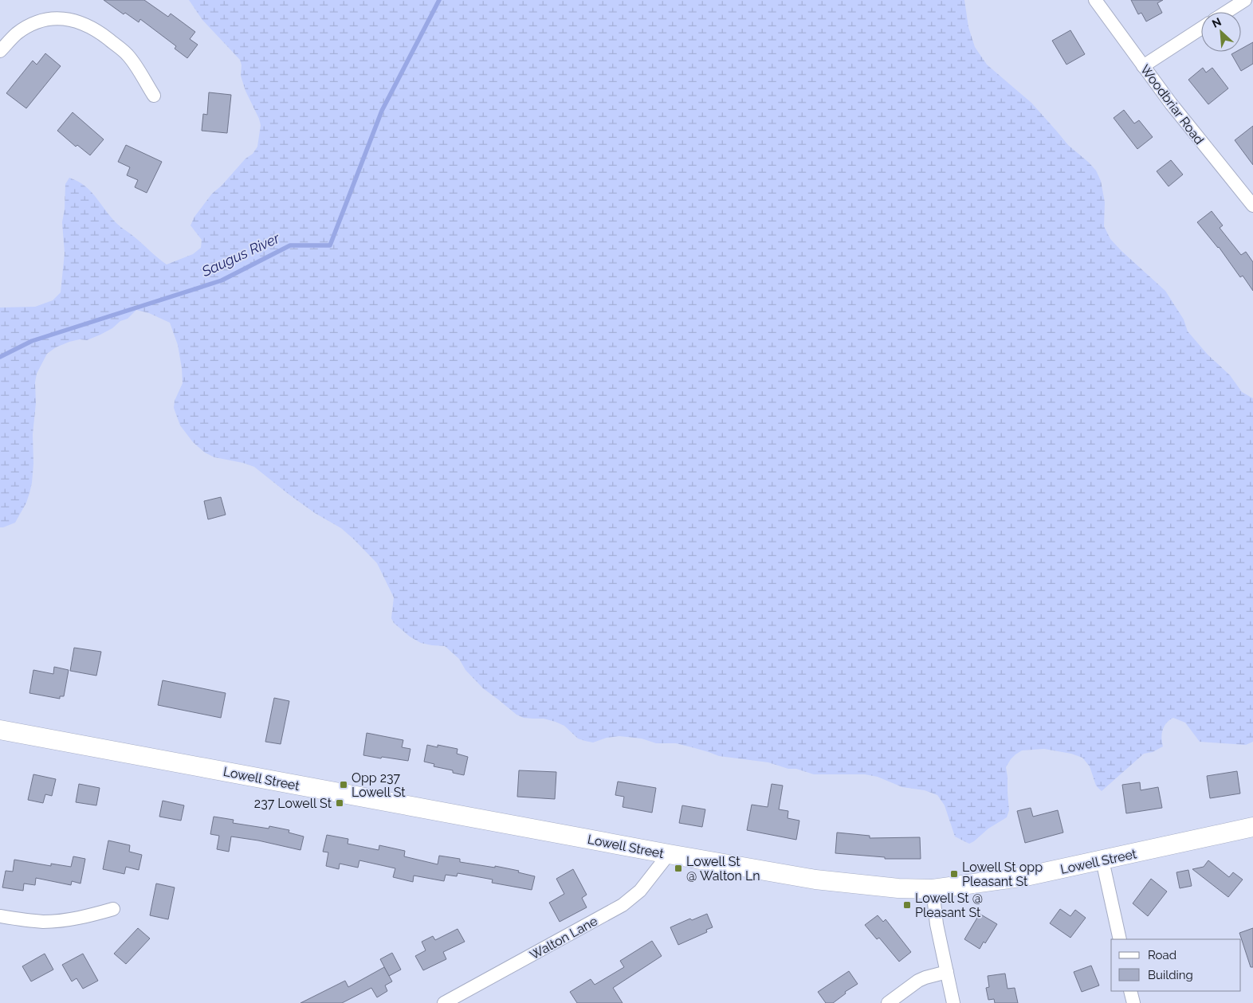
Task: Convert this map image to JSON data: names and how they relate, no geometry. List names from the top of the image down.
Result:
{
  "streets": {
    "main road": ["Lowell Street"],
    "street": ["Woodbriar Road", "Walton Lane"]
  },
  "crossings": [
    ["Lowell Street", "Walton Lane"]
  ],
  "water": ["Saugus River"],
  "places": {
    "transit": [
      "Opp 237 Lowell St",
      "237 Lowell St",
      "Lowell St @ Walton Ln",
      "Lowell St opp Pleasant St",
      "Lowell St @ Pleasant St"
    ]
  },
  "legend": ["Road", "Building"],
  "north": "top left"
}
